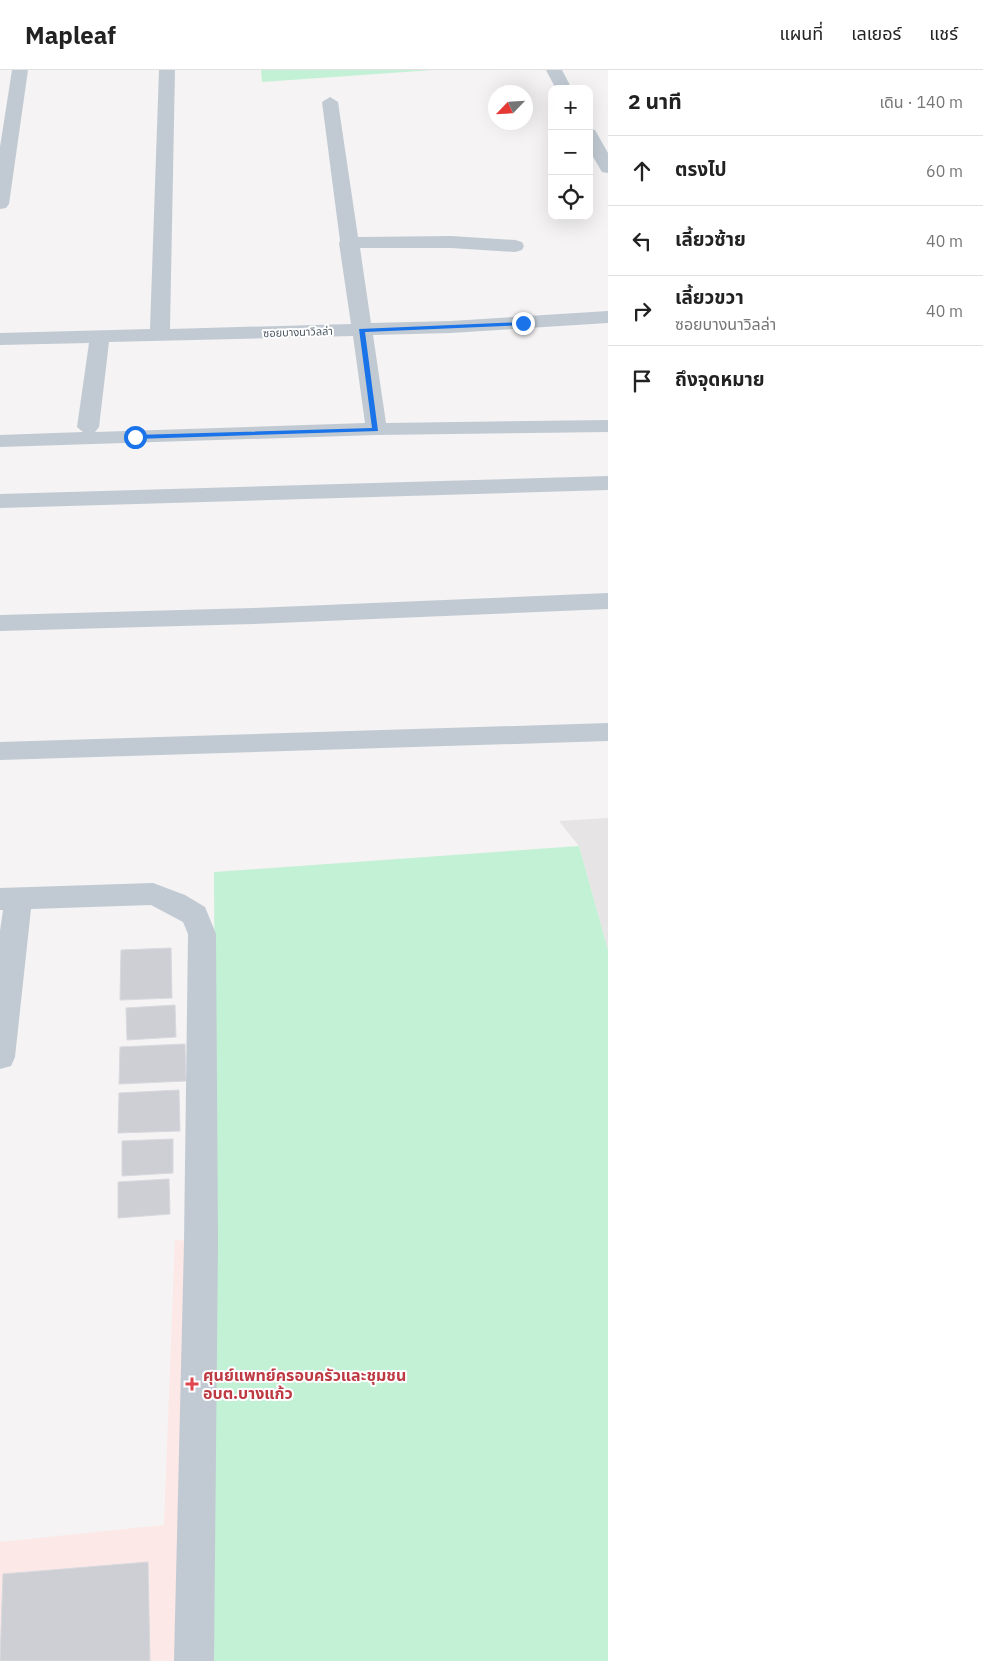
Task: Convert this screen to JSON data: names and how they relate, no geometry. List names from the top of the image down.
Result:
{
  "streets": {
    "street": ["ซอยบางนาวิลล่า"]
  },
  "places": {
    "health": ["ศุนย์แพทย์ครอบครัวและชุมชน อบต.บางแก้ว"]
  },
  "north": "bottom left",
  "page": {
    "header": "Mapleaf",
    "nav": ["แผนที่", "เลเยอร์", "แชร์"],
    "heading": ["2 นาที", "เดิน · 140 m"],
    "map_buttons": ["+", "−"],
    "list": [
      ["ตรงไป", "60 m"],
      ["เลี้ยวซ้าย", "40 m"],
      ["เลี้ยวขวา", "ซอยบางนาวิลล่า", "40 m"],
      "ถึงจุดหมาย"
    ]
  }
}
